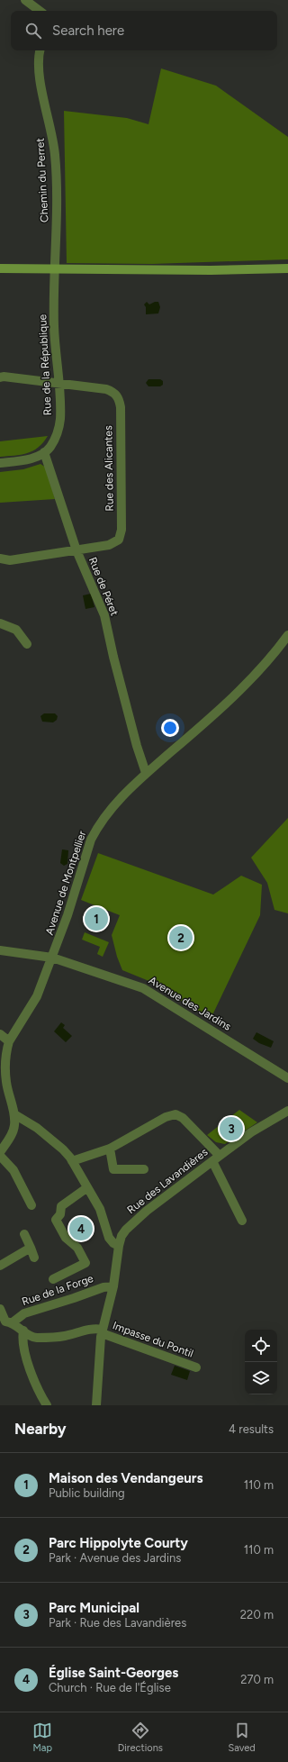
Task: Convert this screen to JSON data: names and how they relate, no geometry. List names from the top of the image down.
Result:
{
  "streets": {
    "street": [
      "Chemin du Perret",
      "Rue de la République",
      "Rue des Alicantes",
      "Rue de Péret",
      "Avenue de Montpellier",
      "Avenue des Jardins",
      "Rue des Lavandières",
      "Rue de la Forge",
      "Impasse du Pontil"
    ]
  },
  "crossings": [
    ["Chemin du Perret", "Rue de la République"],
    ["Rue de la République", "Rue des Alicantes"],
    ["Rue de la République", "Rue de Péret"],
    ["Rue des Alicantes", "Rue de Péret"],
    ["Rue de Péret", "Avenue de Montpellier"],
    ["Avenue de Montpellier", "Avenue des Jardins"]
  ],
  "page": {
    "search": "Search here",
    "pins": [
      "1",
      "2",
      "3",
      "4"
    ],
    "heading": ["Nearby", "4 results"],
    "list": [
      {
        "mark": "1",
        "name": "Maison des Vendangeurs",
        "note": "Public building",
        "value": "110 m"
      },
      {
        "mark": "2",
        "name": "Parc Hippolyte Courty",
        "note": "Park · Avenue des Jardins",
        "value": "110 m"
      },
      {
        "mark": "3",
        "name": "Parc Municipal",
        "note": "Park · Rue des Lavandières",
        "value": "220 m"
      },
      {
        "mark": "4",
        "name": "Église Saint-Georges",
        "note": "Church · Rue de l'Église",
        "value": "270 m"
      }
    ],
    "nav": ["Map", "Directions", "Saved"]
  }
}
